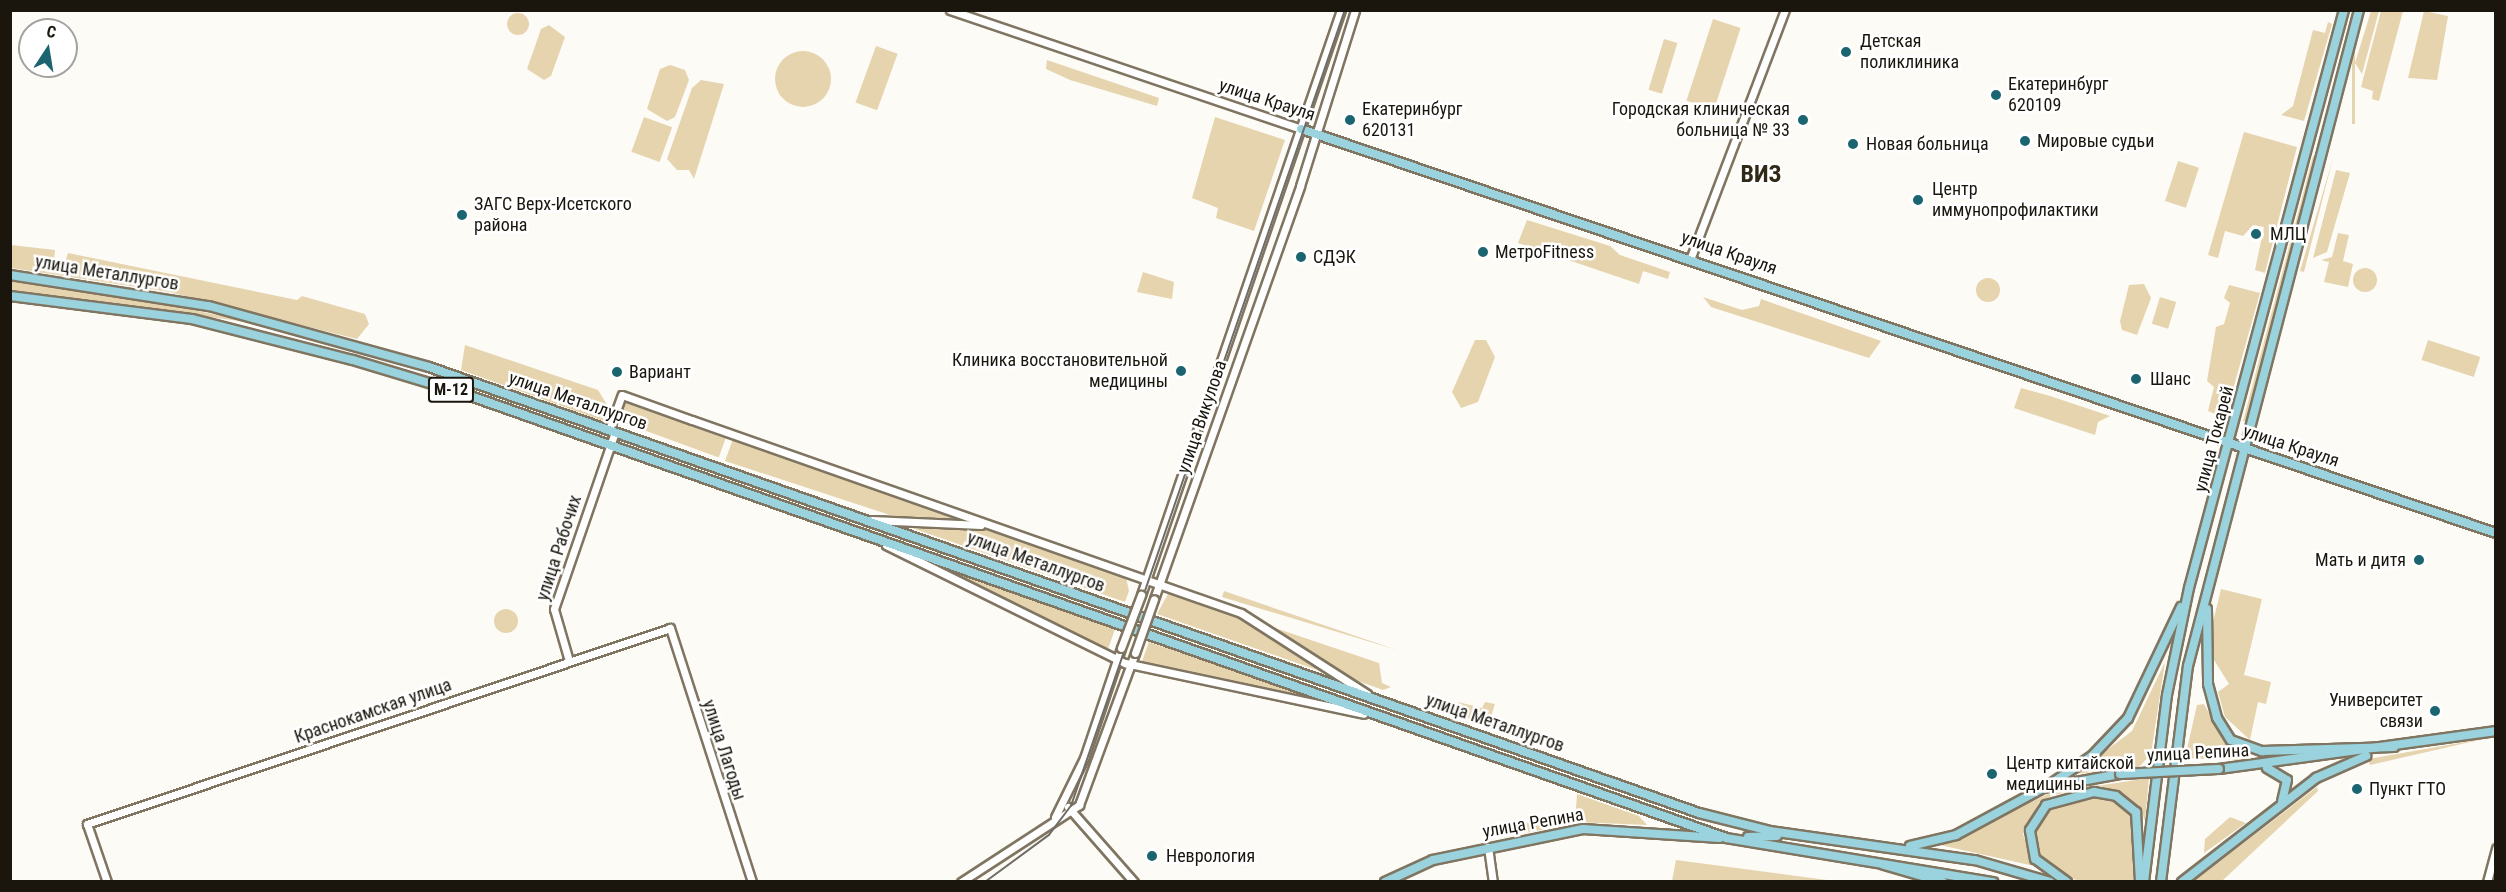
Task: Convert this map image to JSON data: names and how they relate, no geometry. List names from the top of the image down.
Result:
{
  "streets": {
    "main road": [
      "улица Крауля",
      "улица Металлургов",
      "М-12",
      "улица Токарей",
      "улица Репина"
    ],
    "street": [
      "улица Викулова",
      "улица Рабочих",
      "Краснокамская улица",
      "улица Лагоды"
    ]
  },
  "crossings": [
    ["улица Крауля", "улица Викулова"],
    ["улица Крауля", "улица Токарей"],
    ["улица Металлургов", "улица Викулова"],
    ["улица Металлургов", "улица Рабочих"],
    ["улица Металлургов", "улица Репина"],
    ["улица Рабочих", "Краснокамская улица"],
    ["Краснокамская улица", "улица Лагоды"]
  ],
  "districts": ["ВИЗ"],
  "places": [
    "Детская поликлиника",
    "Екатеринбург 620109",
    "Екатеринбург 620131",
    "Городская клиническая больница № 33",
    "Мировые судьи",
    "Новая больница",
    "Центр иммунопрофилактики",
    "ЗАГС Верх-Исетского района",
    "МЛЦ",
    "МетроFitness",
    "СДЭК",
    "Клиника восстановительной медицины",
    "Вариант",
    "Шанс",
    "Мать и дитя",
    "Университет связи",
    "Центр китайской медицины",
    "Пункт ГТО",
    "Неврология"
  ],
  "north": "top"
}
